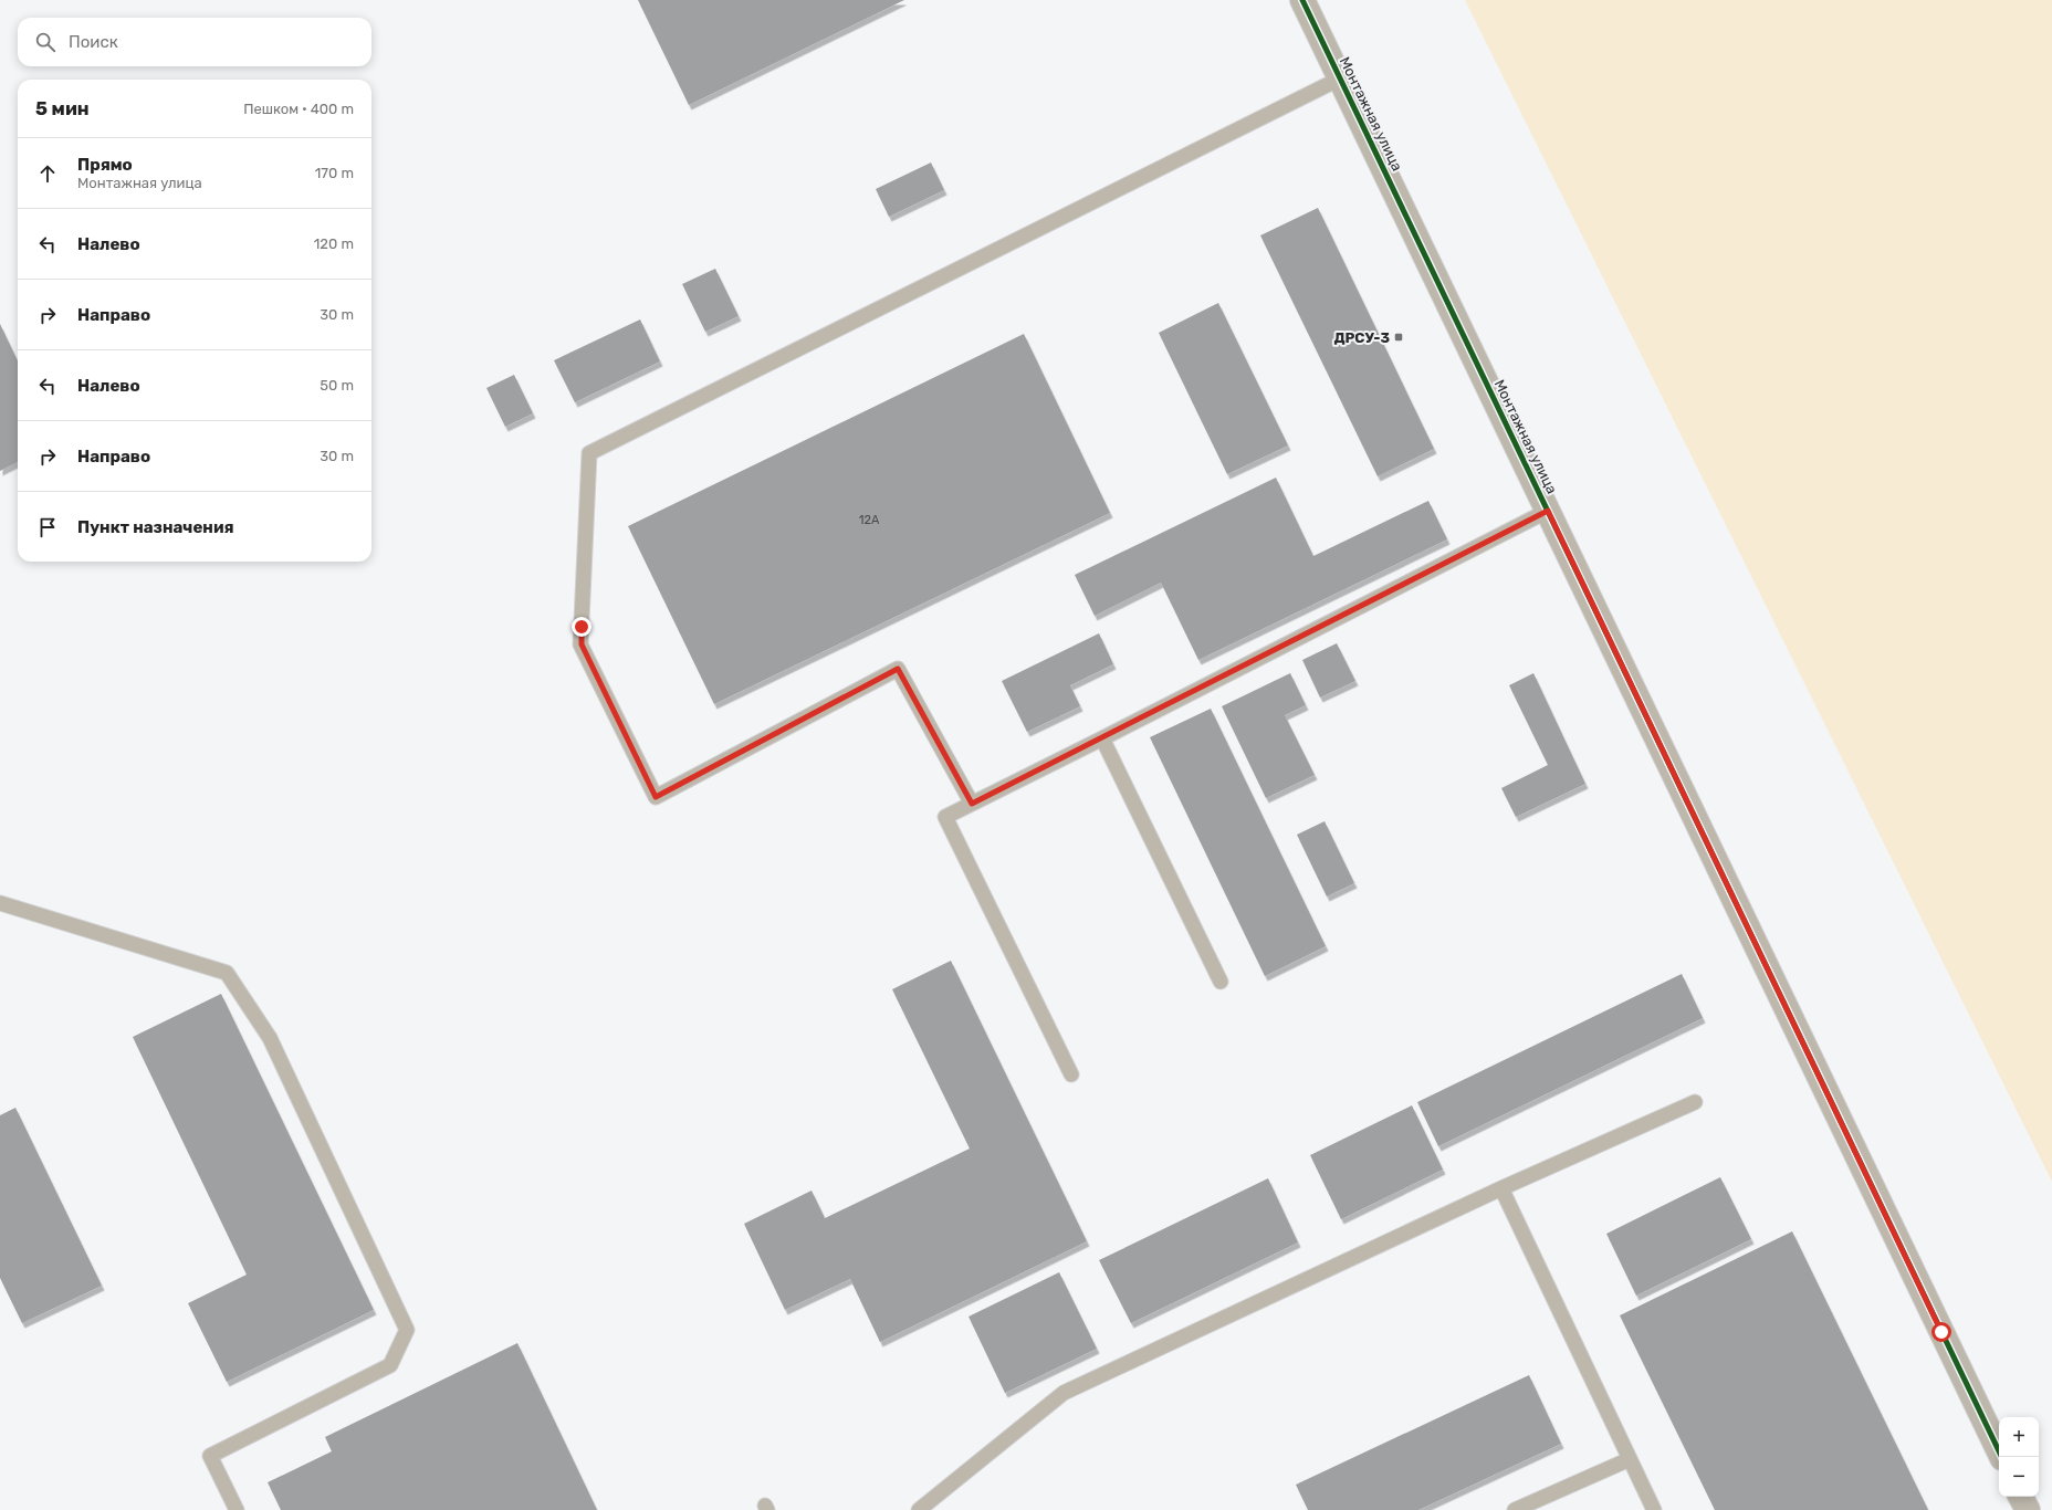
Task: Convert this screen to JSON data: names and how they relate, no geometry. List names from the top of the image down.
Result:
{
  "streets": {
    "street": ["Монтажная улица"]
  },
  "places": {
    "transit": ["ДРСУ-3"]
  },
  "house_numbers": ["12А"],
  "page": {
    "search": "Поиск",
    "heading": ["5 мин", "Пешком · 400 m"],
    "list": [
      ["Прямо", "Монтажная улица", "170 m"],
      ["Налево", "120 m"],
      ["Направо", "30 m"],
      ["Налево", "50 m"],
      ["Направо", "30 m"],
      "Пункт назначения"
    ],
    "map_buttons": ["+", "−"]
  }
}
